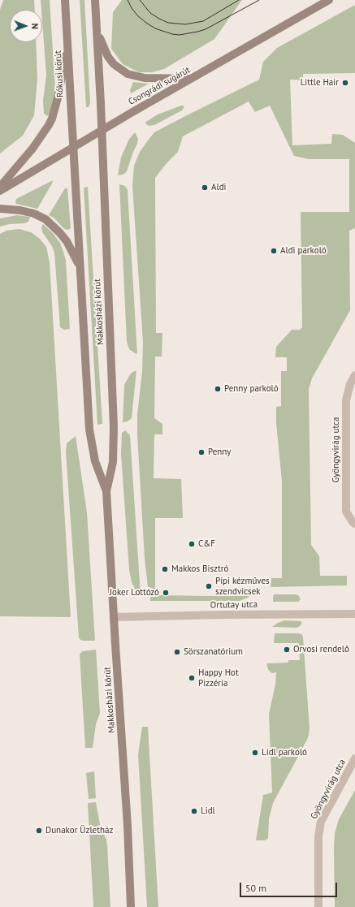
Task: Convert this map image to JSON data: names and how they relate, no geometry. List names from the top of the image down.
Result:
{
  "streets": {
    "main road": ["Rókusi körút", "Csongrádi sugárút", "Makkosházi körút"],
    "street": ["Gyöngyvirág utca", "Ortutay utca"]
  },
  "crossings": [
    ["Rókusi körút", "Csongrádi sugárút"],
    ["Rókusi körút", "Makkosházi körút"],
    ["Csongrádi sugárút", "Makkosházi körút"],
    ["Makkosházi körút", "Ortutay utca"]
  ],
  "places": [
    "Little Hair",
    "Aldi",
    "Aldi parkoló",
    "Penny parkoló",
    "Penny",
    "C&F",
    "Makkos Bisztró",
    "Pipi kézműves szendvicsek",
    "Joker Lottózó",
    "Orvosi rendelő",
    "Sörszanatórium",
    "Happy Hot Pizzéria",
    "Lidl parkoló",
    "Lidl",
    "Dunakor Üzletház"
  ],
  "scale_bar": "50 m",
  "north": "right"
}
